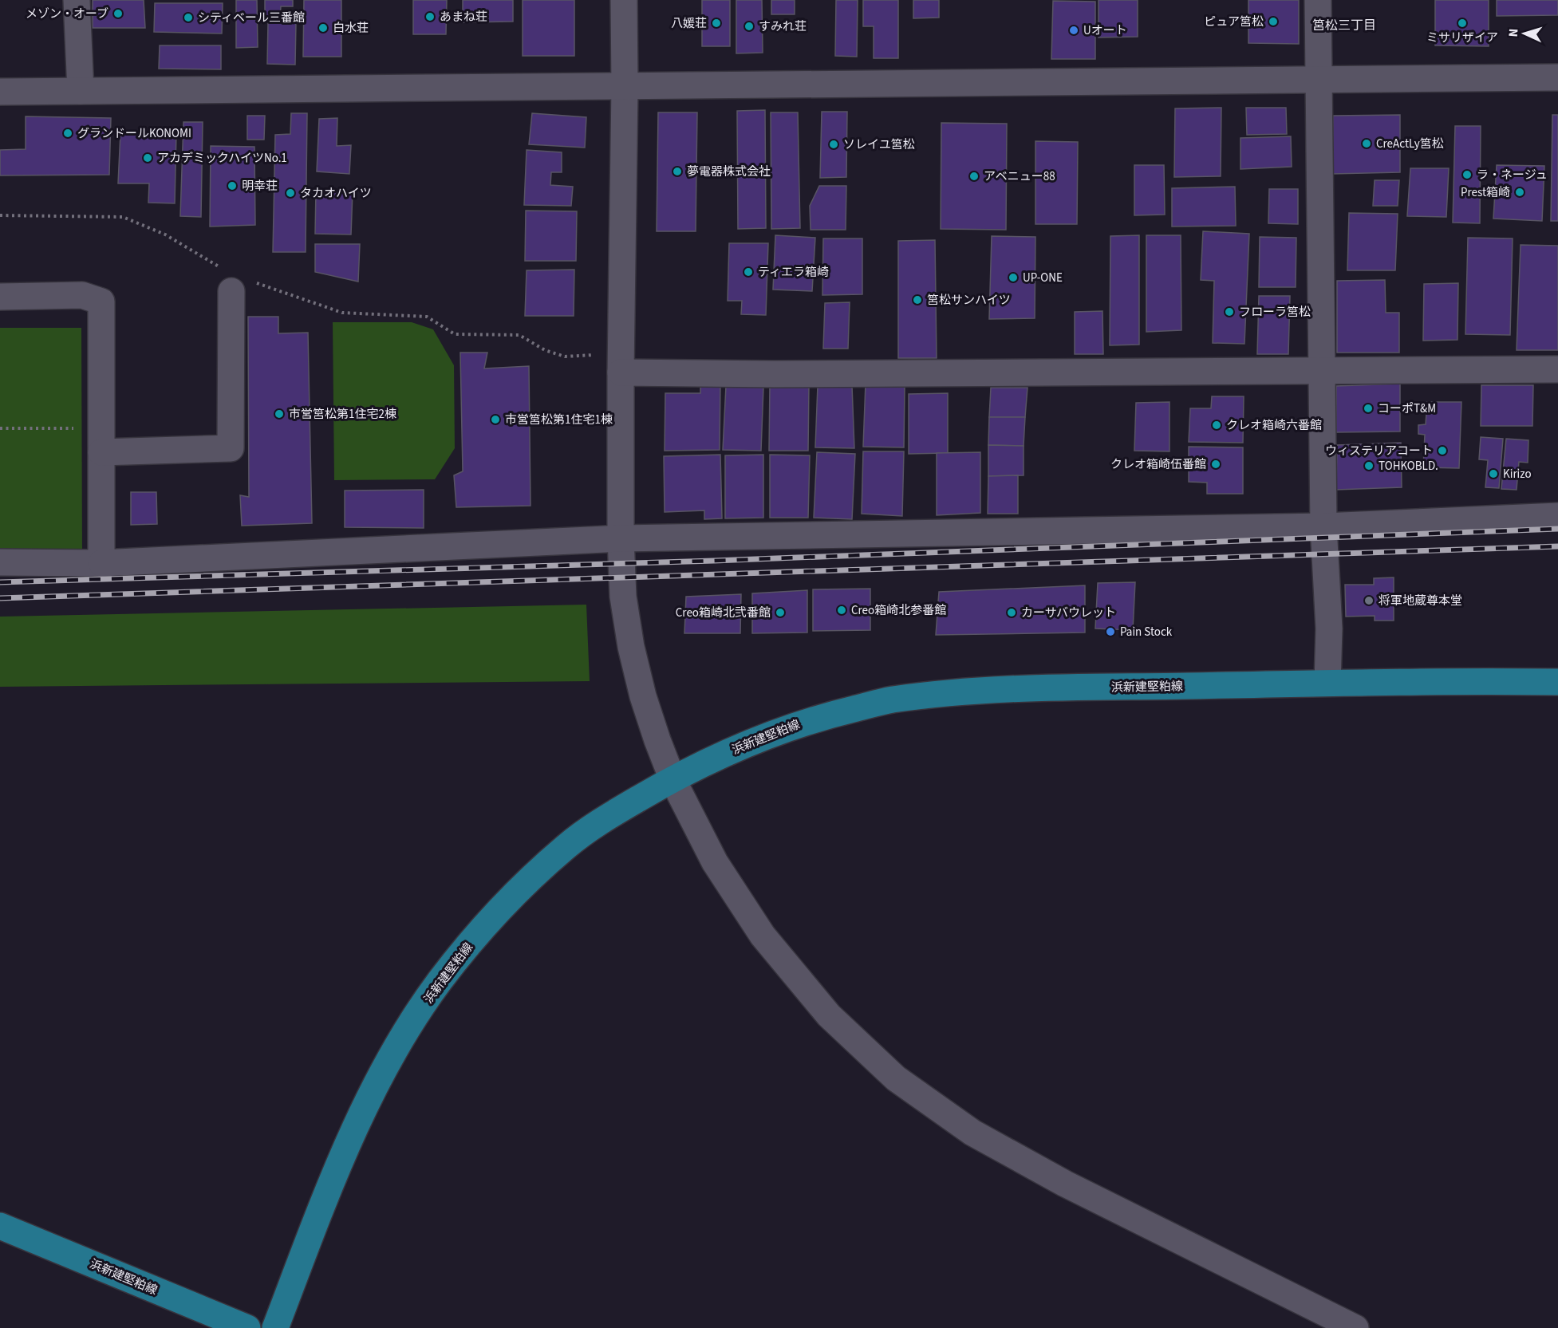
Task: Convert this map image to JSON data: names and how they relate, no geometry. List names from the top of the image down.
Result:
{
  "streets": {
    "main road": ["浜新建堅粕線"]
  },
  "districts": ["筥松三丁目"],
  "places": [
    "メゾン・オーブ",
    "あまね荘",
    "シティベール三番館",
    "ピュア筥松",
    "八媛荘",
    "ミサリザイア",
    "すみれ荘",
    "白水荘",
    "Uオート",
    "グランドールKONOMI",
    "CreActLy筥松",
    "ソレイユ筥松",
    "アカデミックハイツNo.1",
    "夢電器株式会社",
    "ラ・ネージュ",
    "アベニュー88",
    "明幸荘",
    "Prest箱崎",
    "タカオハイツ",
    "ティエラ箱崎",
    "UP-ONE",
    "筥松サンハイツ",
    "フローラ筥松",
    "コーポT&M",
    "市営筥松第1住宅2棟",
    "市営筥松第1住宅1棟",
    "クレオ箱崎六番館",
    "ウィステリアコート",
    "クレオ箱崎伍番館",
    "TOHKOBLD.",
    "Kirizo",
    "将軍地蔵尊本堂",
    "Creo箱崎北参番館",
    "Creo箱崎北弐番館",
    "カーサバウレット",
    "Pain Stock"
  ],
  "north": "left"
}
